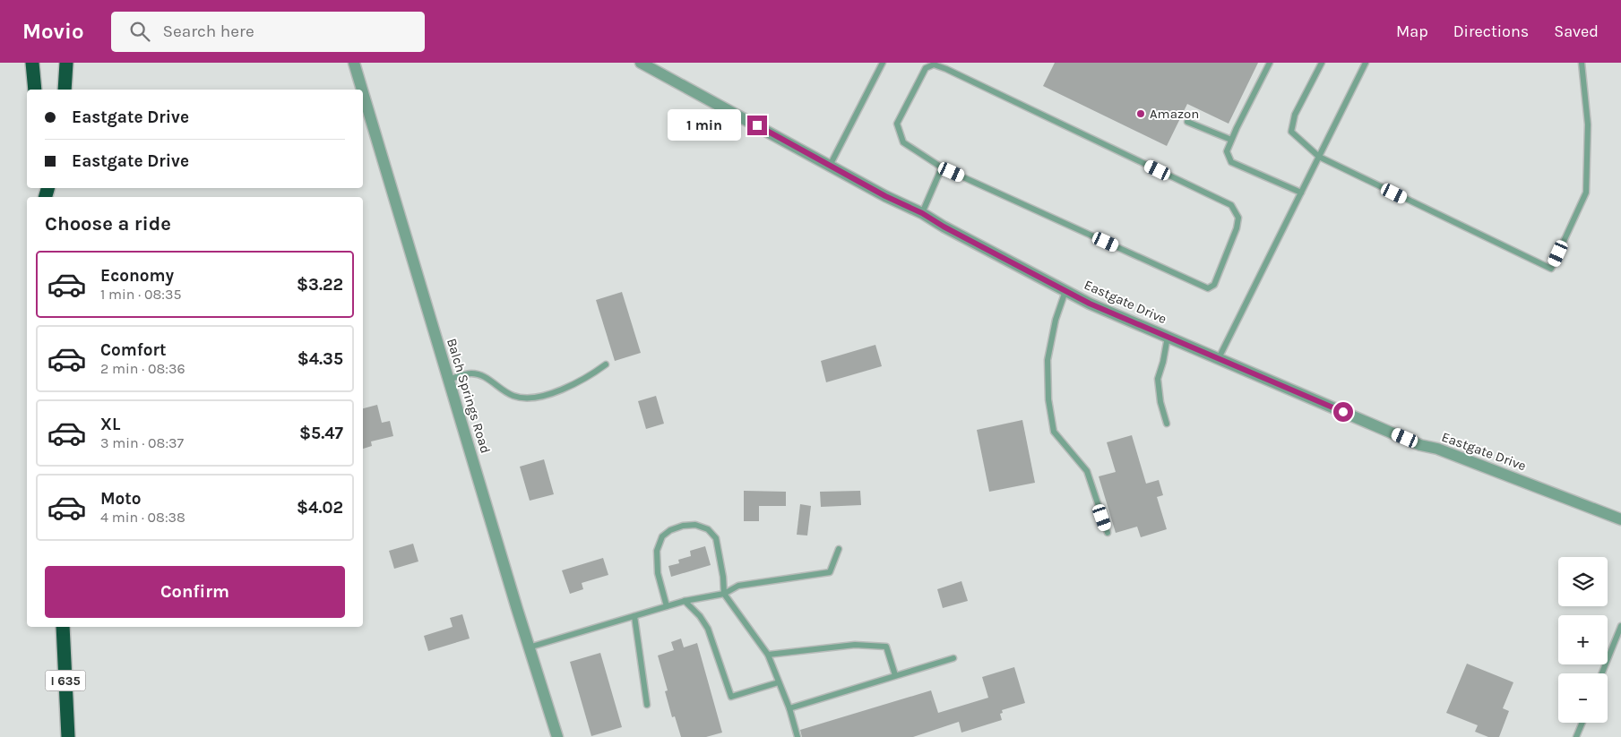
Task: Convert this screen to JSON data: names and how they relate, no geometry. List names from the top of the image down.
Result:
{
  "streets": {
    "highway": ["I 635"],
    "street": ["Eastgate Drive", "Balch Springs Road"]
  },
  "places": ["Amazon"],
  "page": {
    "header": "Movio",
    "search": "Search here",
    "nav": ["Map", "Directions", "Saved"],
    "banner": ["Eastgate Drive", "Eastgate Drive"],
    "bubble": "1 min",
    "heading": "Choose a ride",
    "list": [
      {
        "name": "Economy",
        "note": "1 min · 08:35",
        "value": "$3.22"
      },
      {
        "name": "Comfort",
        "note": "2 min · 08:36",
        "value": "$4.35"
      },
      {
        "name": "XL",
        "note": "3 min · 08:37",
        "value": "$5.47"
      },
      {
        "name": "Moto",
        "note": "4 min · 08:38",
        "value": "$4.02"
      }
    ],
    "map_buttons": ["+", "−"],
    "buttons": "Confirm"
  }
}
